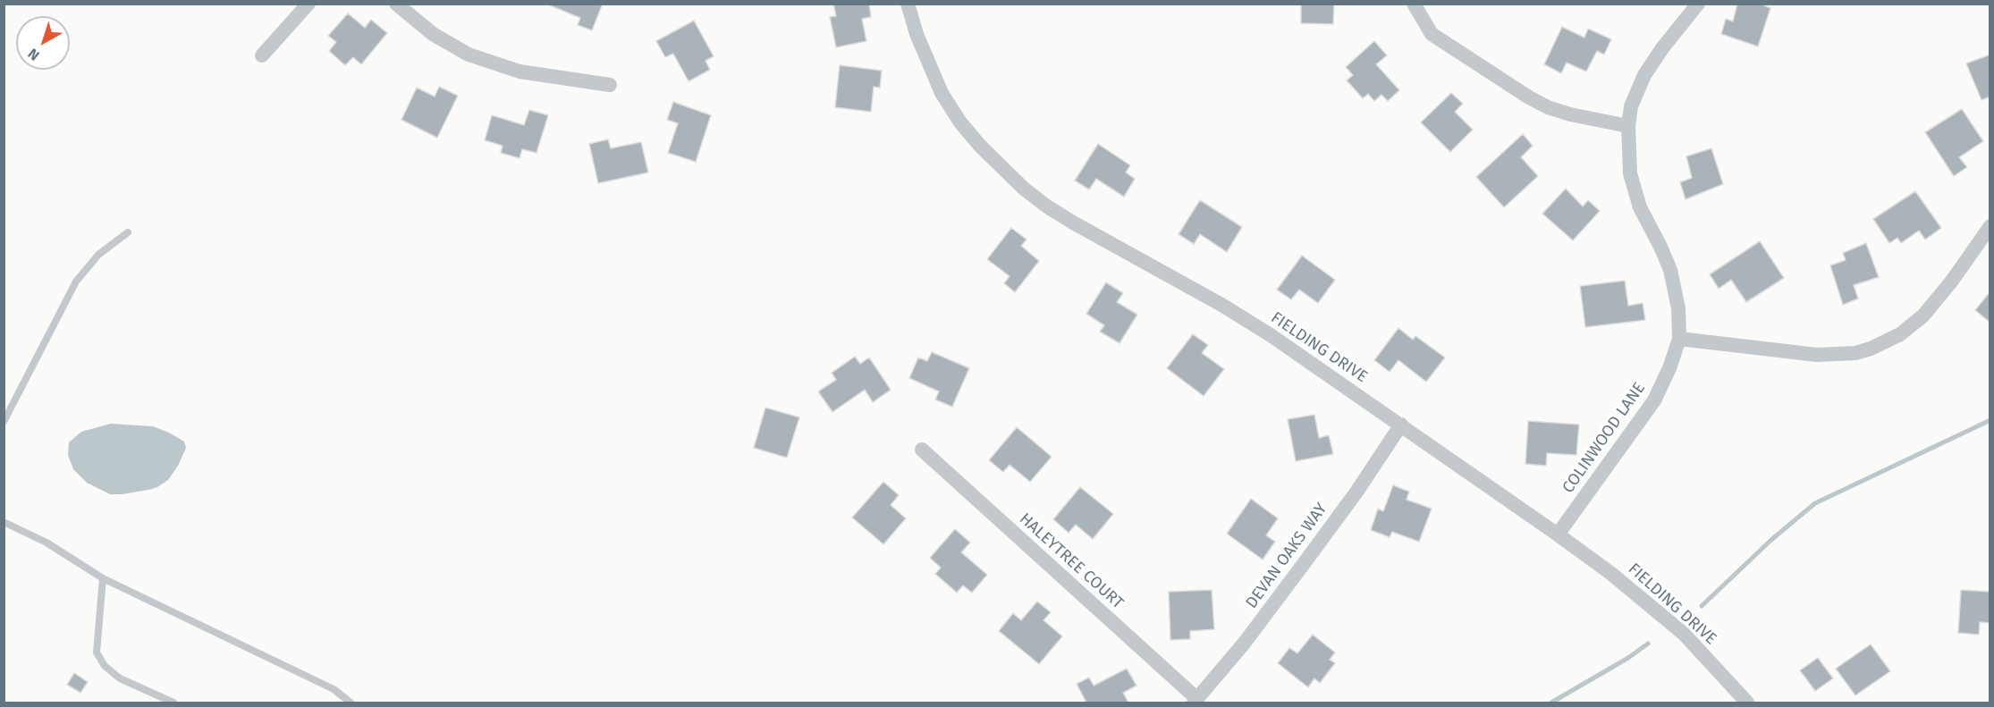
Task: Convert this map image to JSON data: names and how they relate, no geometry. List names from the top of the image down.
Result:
{
  "streets": {
    "street": [
      "FIELDING DRIVE",
      "COLINWOOD LANE",
      "DEVAN OAKS WAY",
      "HALEYTREE COURT"
    ]
  },
  "crossings": [
    ["FIELDING DRIVE", "COLINWOOD LANE"],
    ["FIELDING DRIVE", "DEVAN OAKS WAY"],
    ["DEVAN OAKS WAY", "HALEYTREE COURT"]
  ],
  "north": "bottom left"
}
